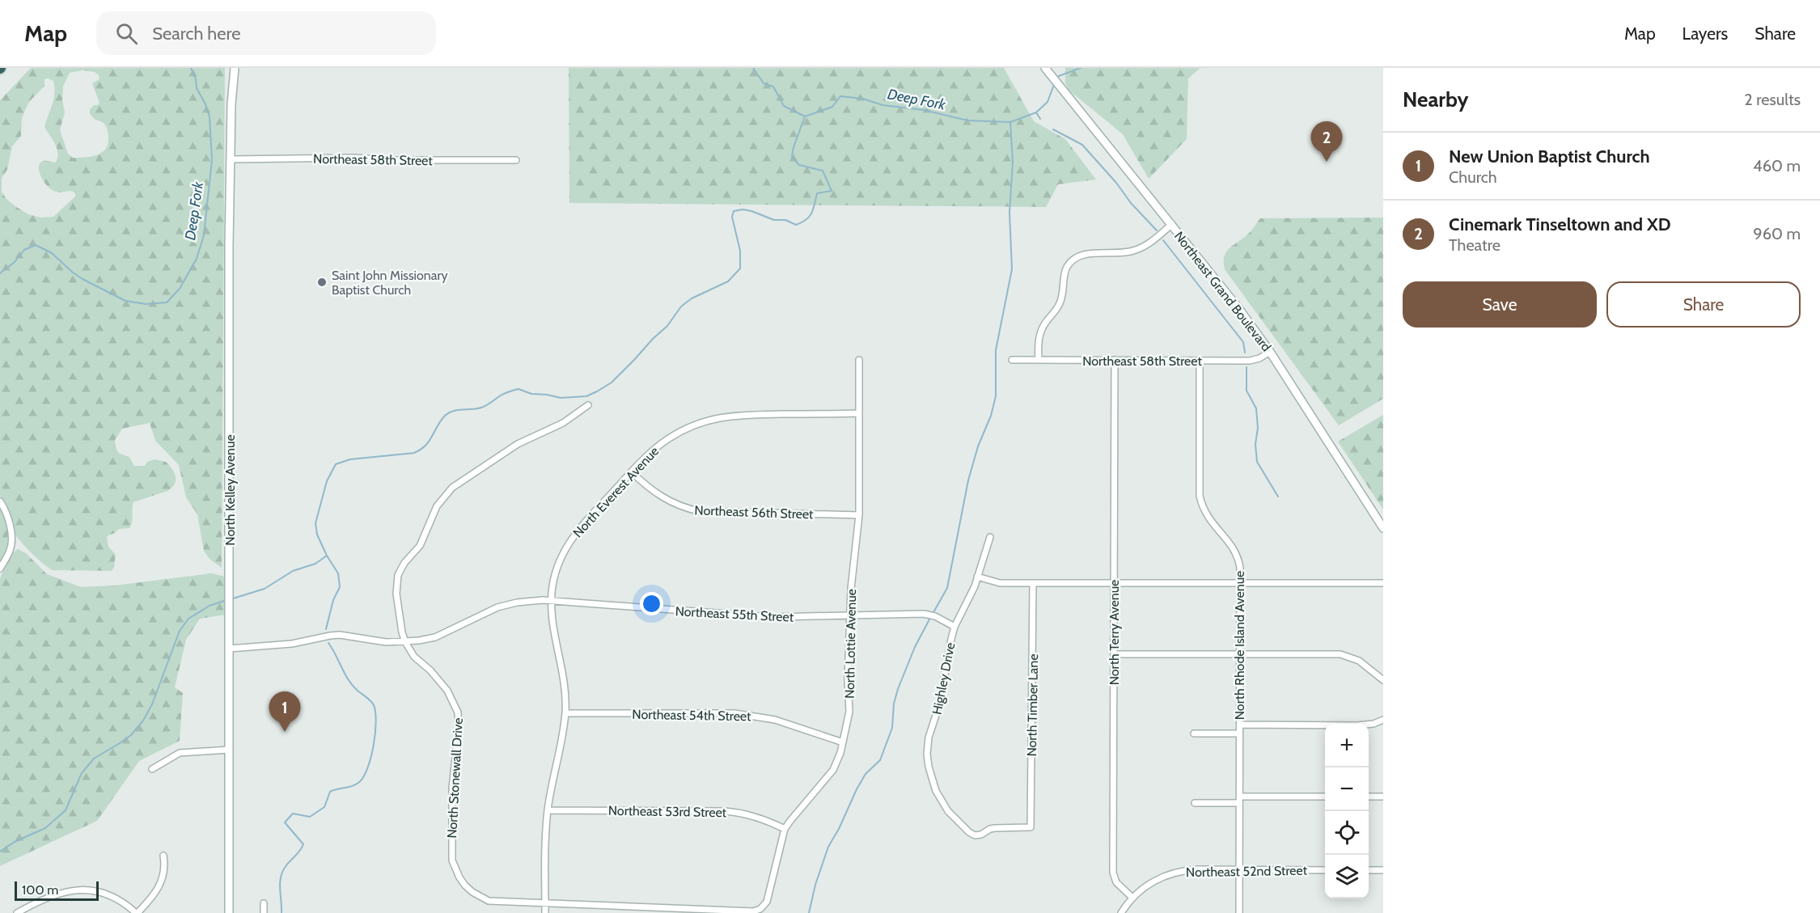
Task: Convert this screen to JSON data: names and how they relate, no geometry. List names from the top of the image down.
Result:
{
  "streets": {
    "street": [
      "Northeast 58th Street",
      "Northeast Grand Boulevard",
      "North Kelley Avenue",
      "North Everest Avenue",
      "Northeast 56th Street",
      "Northeast 55th Street",
      "North Terry Avenue",
      "North Lottie Avenue",
      "North Rhode Island Avenue",
      "Highley Drive",
      "North Timber Lane",
      "Northeast 54th Street",
      "North Stonewall Drive",
      "Northeast 53rd Street",
      "Northeast 52nd Street"
    ]
  },
  "crossings": [
    ["Northeast 58th Street", "Northeast Grand Boulevard"],
    ["Northeast 58th Street", "North Kelley Avenue"],
    ["Northeast 58th Street", "North Terry Avenue"],
    ["Northeast 58th Street", "North Rhode Island Avenue"],
    ["North Kelley Avenue", "Northeast 55th Street"],
    ["North Everest Avenue", "Northeast 56th Street"],
    ["North Everest Avenue", "Northeast 55th Street"],
    ["North Everest Avenue", "North Lottie Avenue"],
    ["North Everest Avenue", "Northeast 54th Street"],
    ["North Everest Avenue", "North Stonewall Drive"],
    ["North Everest Avenue", "Northeast 53rd Street"],
    ["Northeast 56th Street", "North Lottie Avenue"],
    ["Northeast 55th Street", "North Lottie Avenue"],
    ["Northeast 55th Street", "Highley Drive"],
    ["Northeast 55th Street", "North Stonewall Drive"],
    ["North Terry Avenue", "Northeast 52nd Street"],
    ["North Lottie Avenue", "Northeast 54th Street"],
    ["North Lottie Avenue", "Northeast 53rd Street"],
    ["North Rhode Island Avenue", "Northeast 52nd Street"],
    ["Highley Drive", "North Timber Lane"]
  ],
  "water": ["Deep Fork"],
  "places": ["Saint John Missionary Baptist Church"],
  "scale_bar": "100 m",
  "page": {
    "header": "Map",
    "search": "Search here",
    "nav": ["Map", "Layers", "Share"],
    "heading": ["Nearby", "2 results"],
    "pins": ["2", "1"],
    "list": [
      {
        "mark": "1",
        "name": "New Union Baptist Church",
        "note": "Church",
        "value": "460 m"
      },
      {
        "mark": "2",
        "name": "Cinemark Tinseltown and XD",
        "note": "Theatre",
        "value": "960 m"
      }
    ],
    "buttons": ["Save", "Share"],
    "map_buttons": ["+", "−"],
    "scale": "100 m"
  }
}
